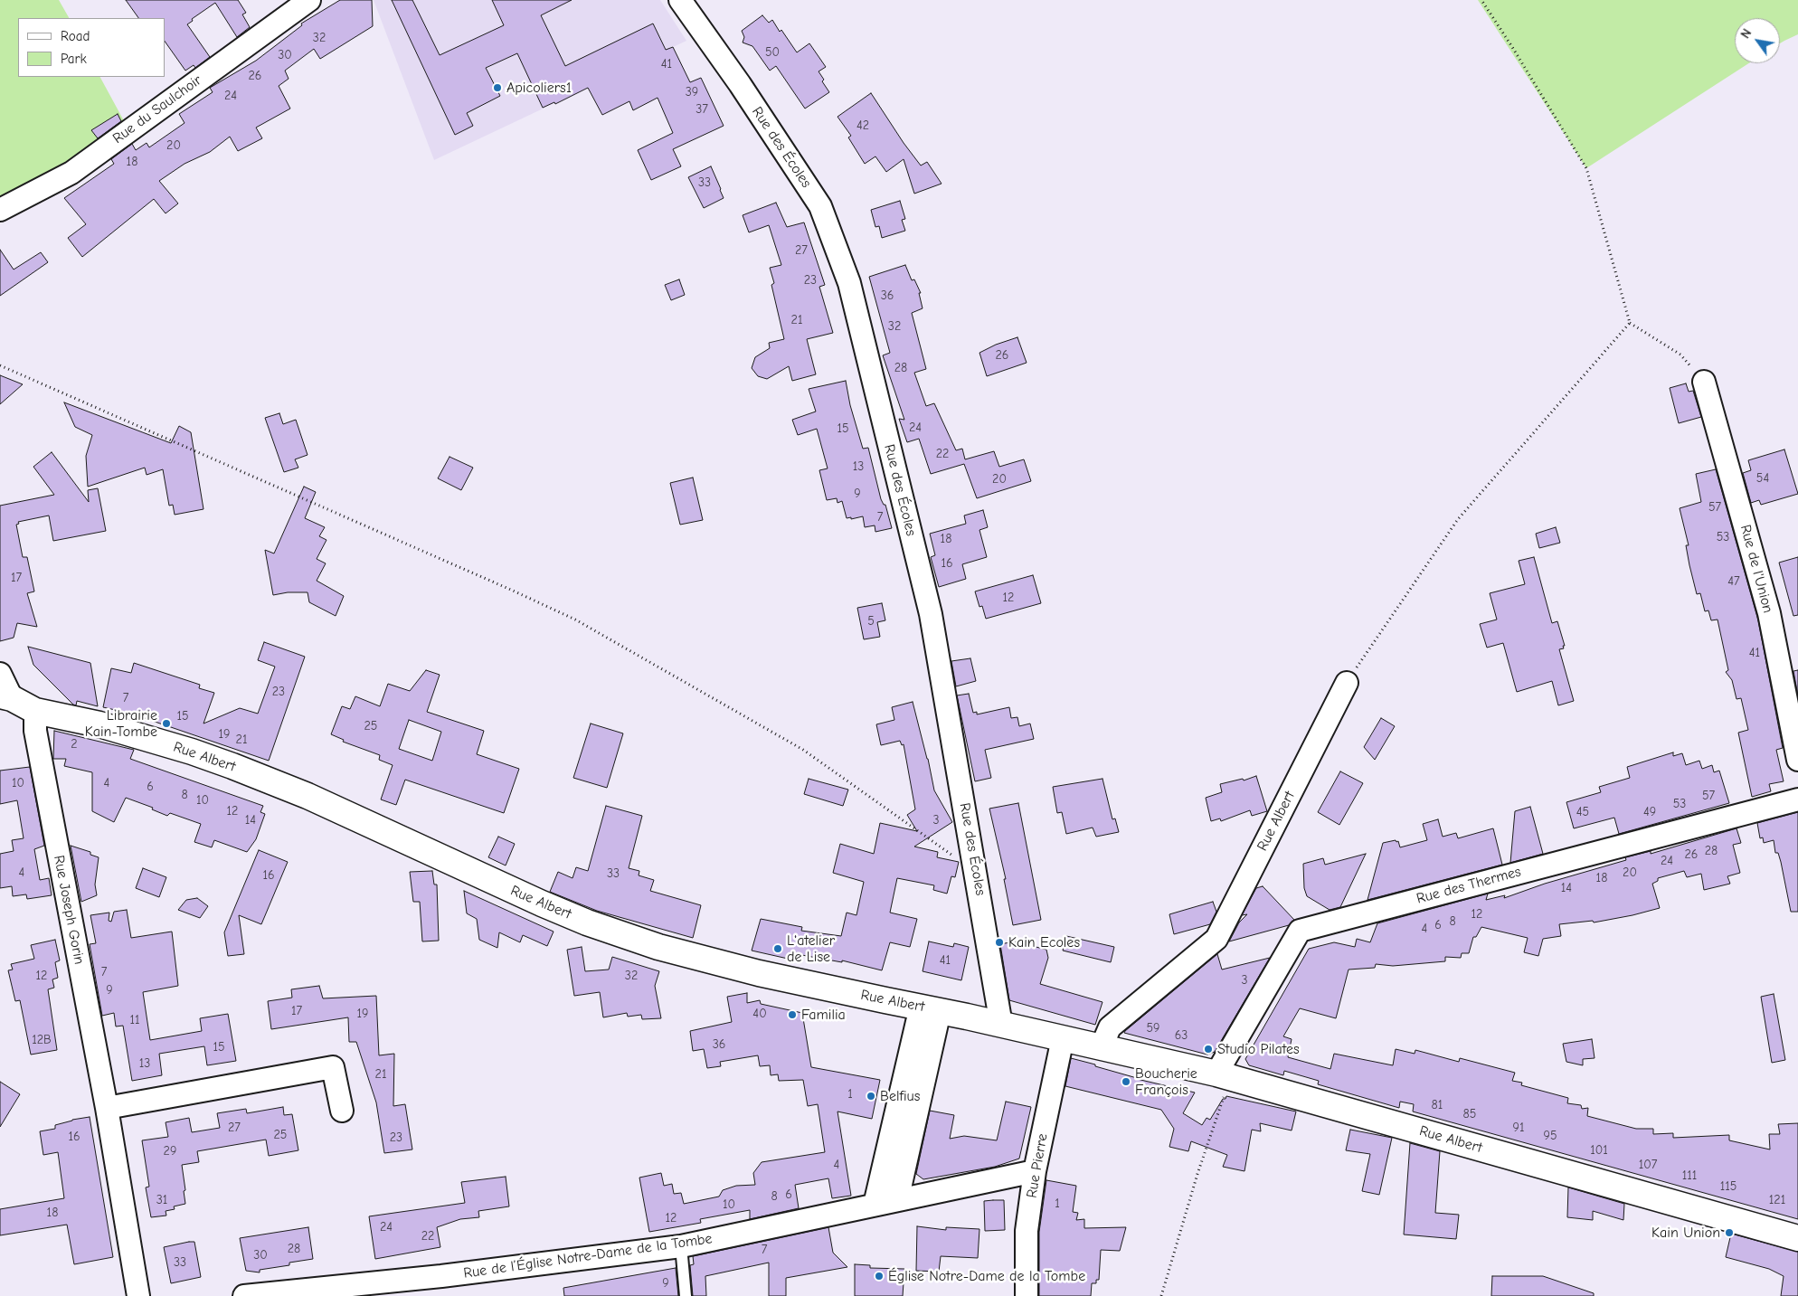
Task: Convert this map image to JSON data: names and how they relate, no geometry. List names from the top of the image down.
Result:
{
  "streets": {
    "street": [
      "Rue du Saulchoir",
      "Rue des Écoles",
      "Rue de l'Union",
      "Rue Albert",
      "Rue des Thermes",
      "Rue Joseph Gorin",
      "Rue Pierre",
      "Rue de l’Église Notre-Dame de la Tombe"
    ]
  },
  "crossings": [
    ["Rue des Écoles", "Rue Albert"],
    ["Rue Albert", "Rue des Thermes"],
    ["Rue Albert", "Rue Joseph Gorin"],
    ["Rue Albert", "Rue Pierre"],
    ["Rue Pierre", "Rue de l’Église Notre-Dame de la Tombe"]
  ],
  "places": [
    "Apicoliers1",
    "Librairie Kain-Tombe",
    "Kain Ecoles",
    "L'atelier de Lise",
    "Familia",
    "Studio Pilates",
    "Boucherie François",
    "Belfius",
    "Kain Union",
    "Église Notre-Dame de la Tombe"
  ],
  "house_numbers": [
    "32",
    "50",
    "30",
    "41",
    "26",
    "39",
    "24",
    "37",
    "42",
    "20",
    "18",
    "33",
    "27",
    "23",
    "36",
    "21",
    "32",
    "26",
    "28",
    "24",
    "15",
    "22",
    "13",
    "54",
    "20",
    "9",
    "57",
    "7",
    "53",
    "18",
    "16",
    "17",
    "47",
    "12",
    "5",
    "41",
    "23",
    "7",
    "15",
    "25",
    "19",
    "21",
    "2",
    "10",
    "4",
    "6",
    "8",
    "57",
    "10",
    "53",
    "12",
    "45",
    "49",
    "14",
    "3",
    "28",
    "26",
    "24",
    "4",
    "20",
    "33",
    "16",
    "18",
    "14",
    "12",
    "8",
    "6",
    "4",
    "41",
    "7",
    "12",
    "32",
    "3",
    "9",
    "17",
    "19",
    "40",
    "11",
    "59",
    "63",
    "12B",
    "36",
    "15",
    "13",
    "21",
    "1",
    "81",
    "85",
    "27",
    "91",
    "25",
    "95",
    "16",
    "23",
    "101",
    "29",
    "4",
    "107",
    "111",
    "115",
    "6",
    "8",
    "31",
    "121",
    "1",
    "10",
    "18",
    "12",
    "24",
    "22",
    "28",
    "7",
    "30",
    "33",
    "9"
  ],
  "legend": ["Road", "Park"],
  "north": "top left"
}
